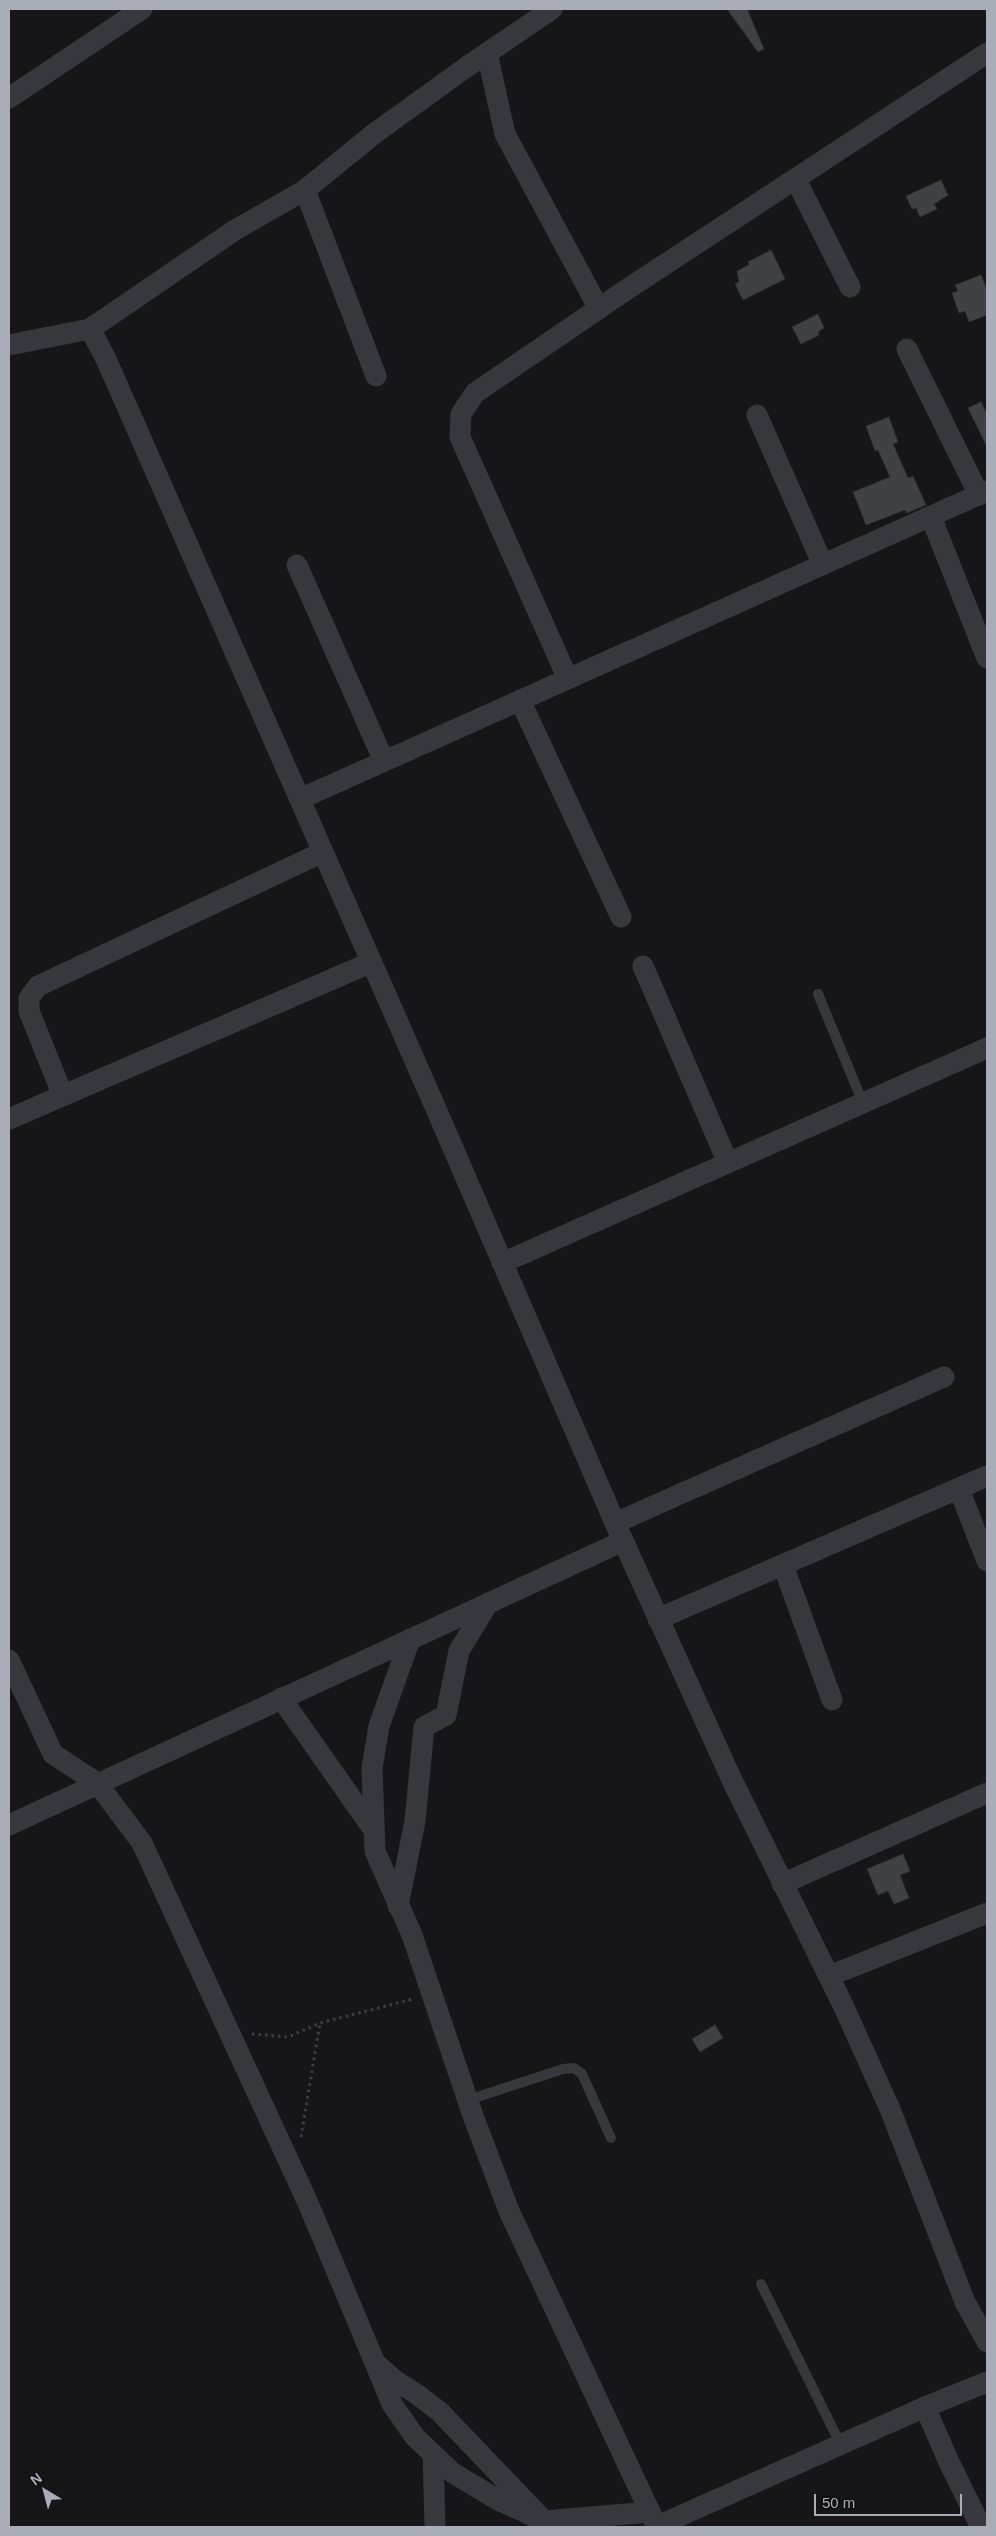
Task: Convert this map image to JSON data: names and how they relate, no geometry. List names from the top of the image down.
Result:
{
  "scale_bar": "50 m",
  "north": "top left"
}
